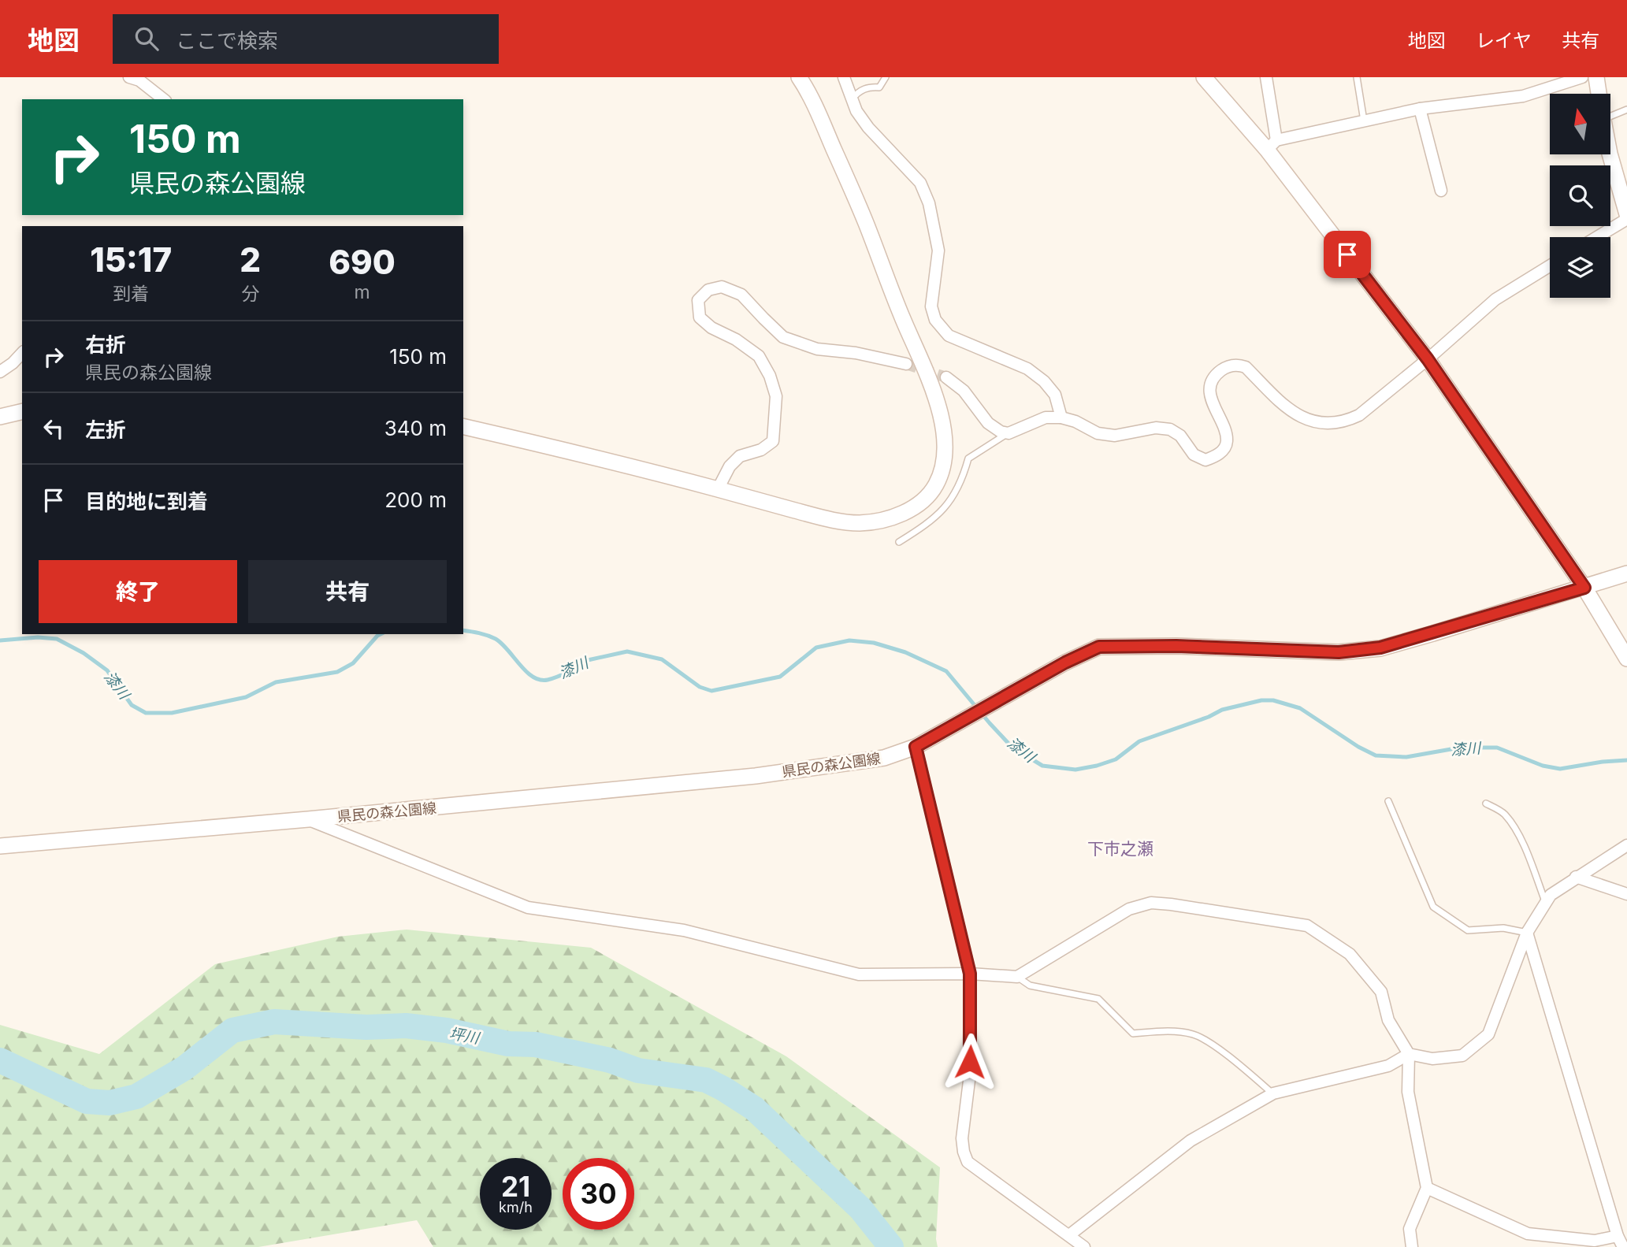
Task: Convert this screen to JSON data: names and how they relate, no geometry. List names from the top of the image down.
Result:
{
  "streets": {
    "street": ["県民の森公園線"]
  },
  "districts": ["下市之瀬"],
  "water": ["漆川", "坪川"],
  "north": "top",
  "page": {
    "header": "地図",
    "search": "ここで検索",
    "nav": ["地図", "レイヤ", "共有"],
    "turn": ["150 m", "県民の森公園線"],
    "eta": [
      "15:17",
      "到着",
      "2",
      "分",
      "690",
      "m"
    ],
    "list": [
      {
        "name": "右折",
        "note": "県民の森公園線",
        "value": "150 m"
      },
      {
        "name": "左折",
        "value": "340 m"
      },
      {
        "name": "目的地に到着",
        "value": "200 m"
      }
    ],
    "buttons": ["終了", "共有"],
    "speed": "21 km/h",
    "limit": "30"
  }
}
